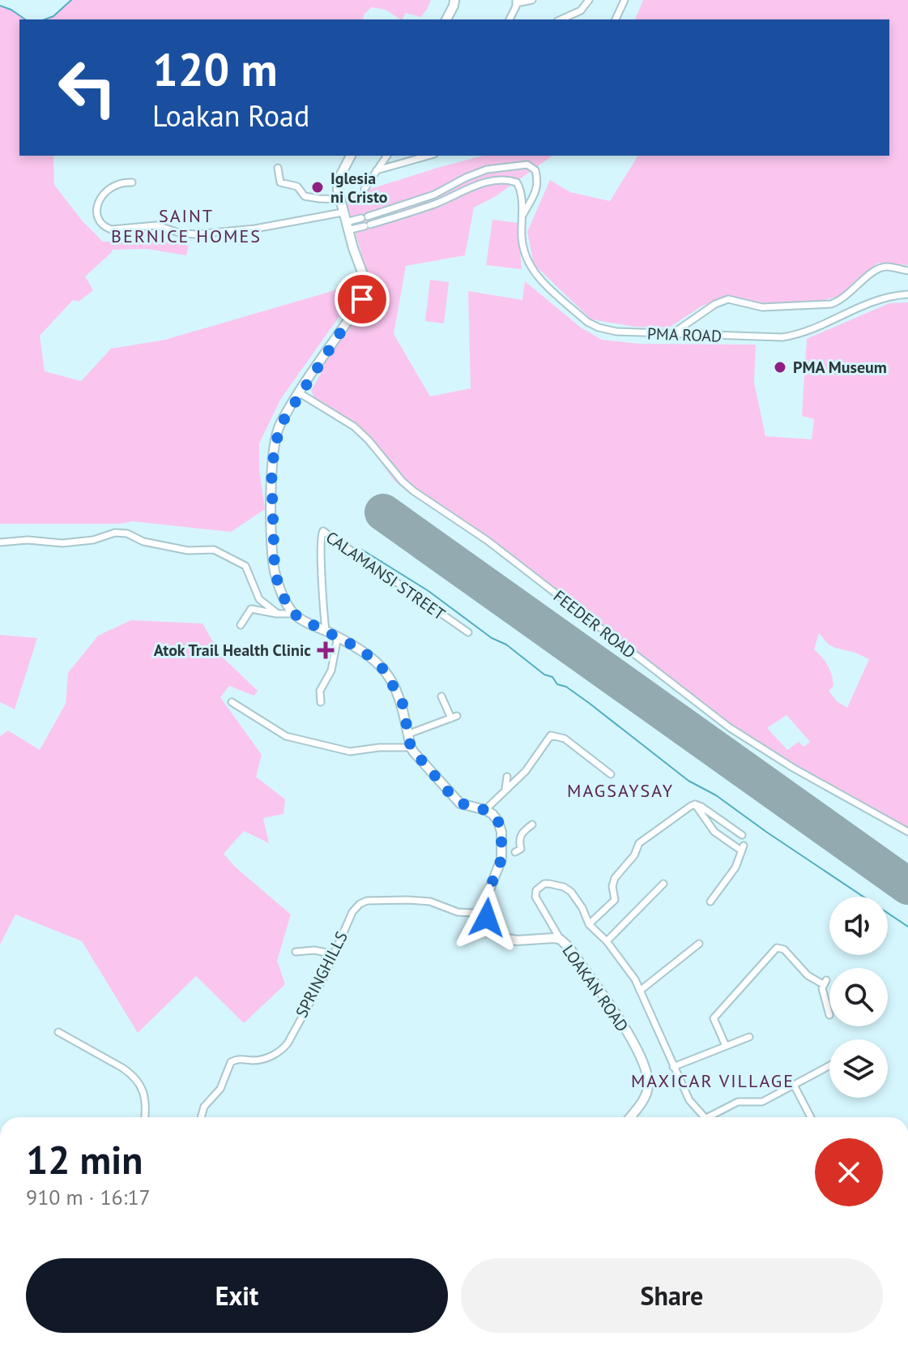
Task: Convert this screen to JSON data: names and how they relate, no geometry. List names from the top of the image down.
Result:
{
  "streets": {
    "main road": ["LOAKAN ROAD"],
    "street": [
      "PMA ROAD",
      "CALAMANSI STREET",
      "FEEDER ROAD",
      "SPRINGHILLS"
    ]
  },
  "crossings": [
    ["SPRINGHILLS", "LOAKAN ROAD"]
  ],
  "districts": ["SAINT BERNICE HOMES", "MAGSAYSAY", "MAXICAR VILLAGE"],
  "places": {
    "other": ["Iglesia ni Cristo", "PMA Museum"],
    "health": ["Atok Trail Health Clinic"]
  },
  "page": {
    "turn": ["120 m", "Loakan Road"],
    "heading": ["12 min", "910 m · 16:17"],
    "buttons": ["Exit", "Share"]
  }
}
